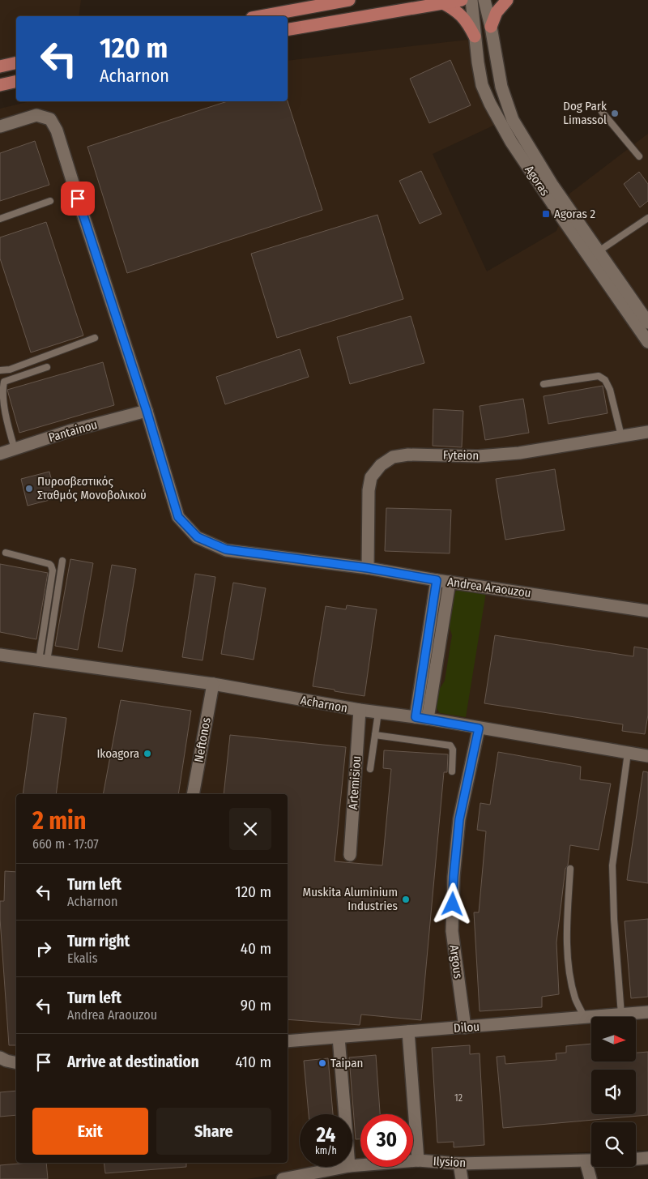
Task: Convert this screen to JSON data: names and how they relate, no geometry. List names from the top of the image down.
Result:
{
  "streets": {
    "street": [
      "Agoras",
      "Pantainou",
      "Fyteion",
      "Andrea Araouzou",
      "Acharnon",
      "Neftonos",
      "Artemisiou",
      "Argous",
      "Dilou",
      "Ilysion"
    ]
  },
  "crossings": [
    ["Pantainou", "Andrea Araouzou"],
    ["Fyteion", "Andrea Araouzou"],
    ["Acharnon", "Neftonos"],
    ["Acharnon", "Artemisiou"],
    ["Acharnon", "Argous"],
    ["Argous", "Dilou"]
  ],
  "places": {
    "other": [
      "Dog Park Limassol",
      "Πυροσβεστικός Σταθμός Μονοβολικού",
      "Ikoagora",
      "Muskita Aluminium Industries",
      "Taipan"
    ],
    "transit": ["Agoras 2"]
  },
  "house_numbers": ["12"],
  "north": "right",
  "page": {
    "turn": ["120 m", "Acharnon"],
    "heading": ["2 min", "660 m · 17:07"],
    "list": [
      {
        "name": "Turn left",
        "note": "Acharnon",
        "value": "120 m"
      },
      {
        "name": "Turn right",
        "note": "Ekalis",
        "value": "40 m"
      },
      {
        "name": "Turn left",
        "note": "Andrea Araouzou",
        "value": "90 m"
      },
      {
        "name": "Arrive at destination",
        "value": "410 m"
      }
    ],
    "buttons": ["Exit", "Share"],
    "speed": "24 km/h",
    "limit": "30"
  }
}
